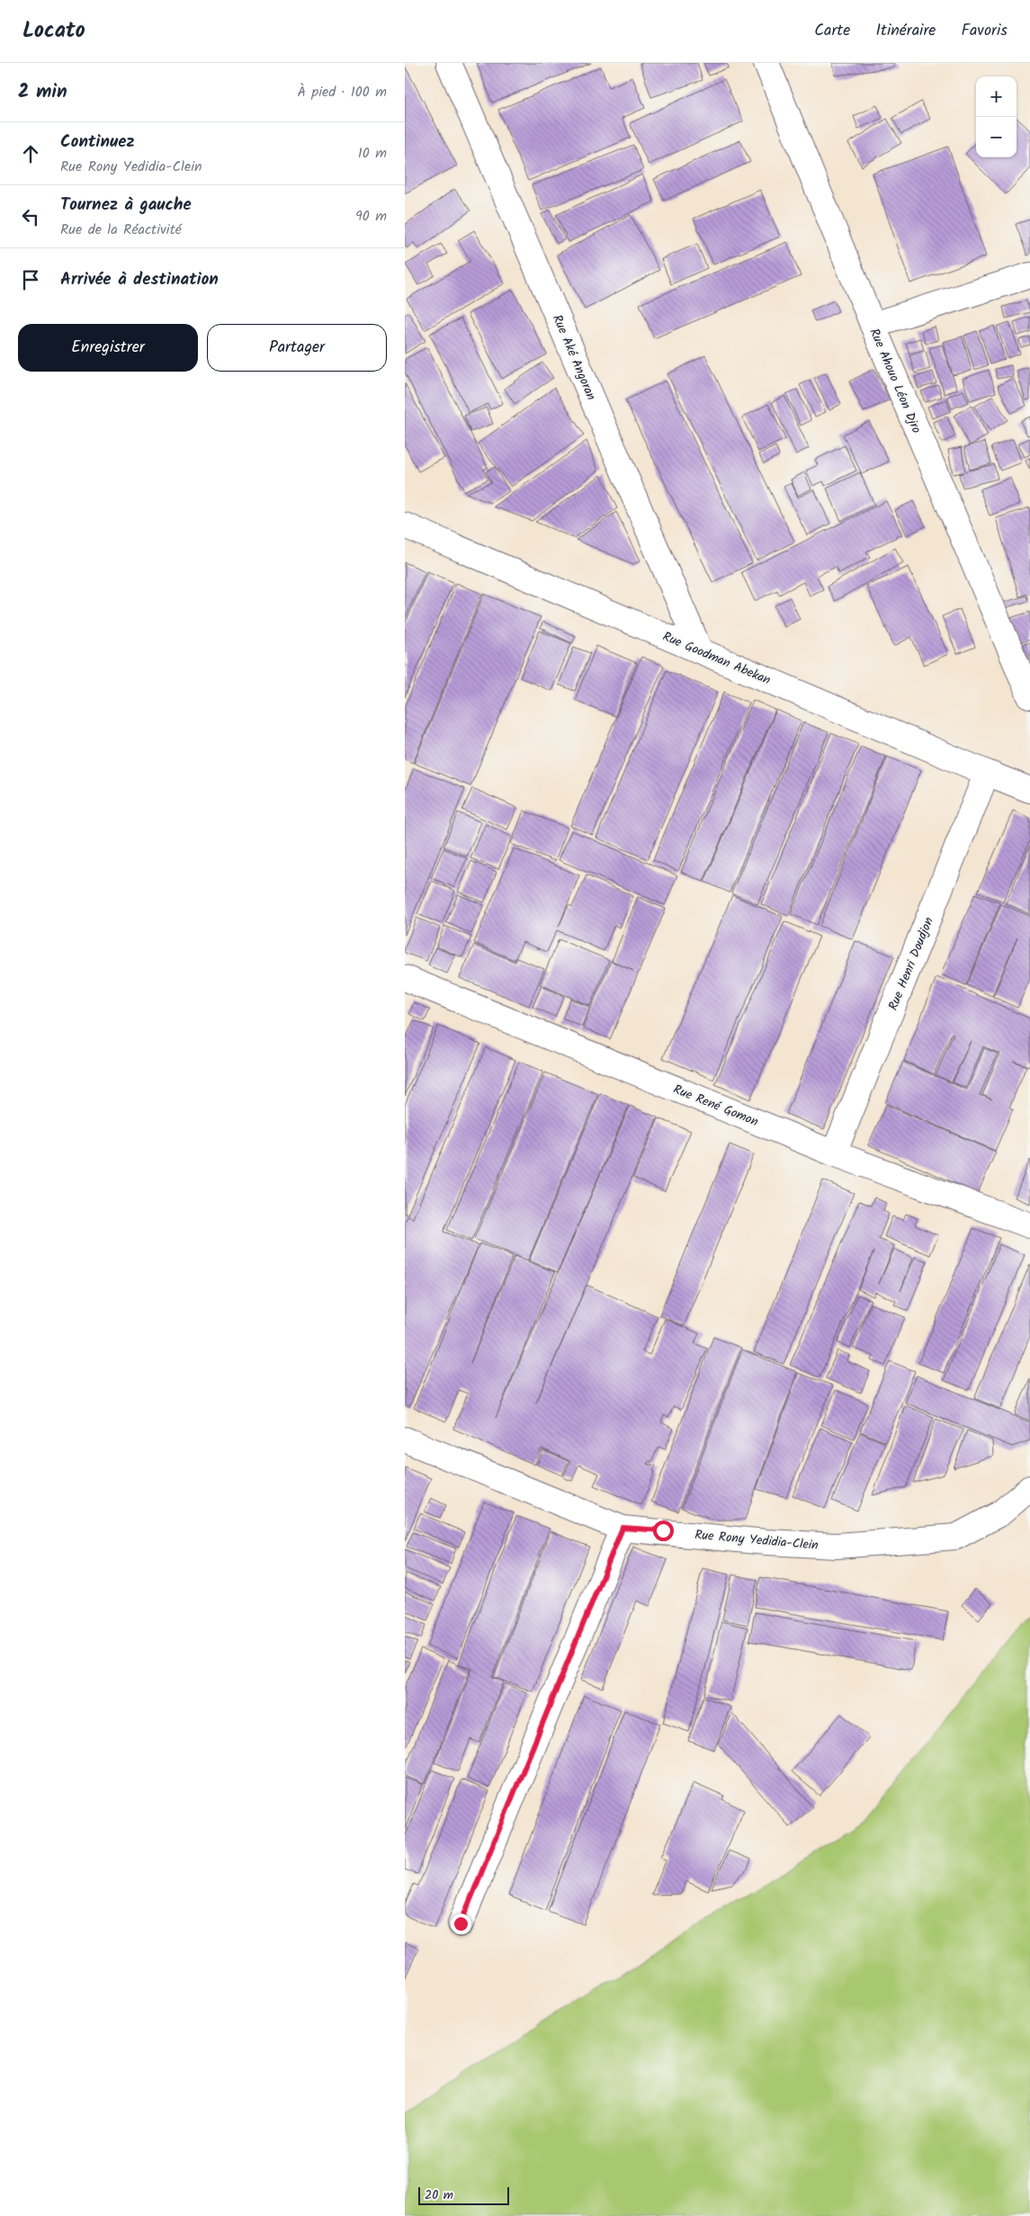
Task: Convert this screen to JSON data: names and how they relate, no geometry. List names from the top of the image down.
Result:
{
  "streets": {
    "street": [
      "Rue Aké Angoran",
      "Rue Ahouo Léon Djro",
      "Rue Goodman Abekan",
      "Rue Henri Doudjon",
      "Rue René Gomon",
      "Rue Rony Yedidia-Clein"
    ]
  },
  "crossings": [
    ["Rue Aké Angoran", "Rue Goodman Abekan"],
    ["Rue Goodman Abekan", "Rue Henri Doudjon"],
    ["Rue Henri Doudjon", "Rue René Gomon"]
  ],
  "scale_bar": "20 m",
  "page": {
    "header": "Locato",
    "nav": ["Carte", "Itinéraire", "Favoris"],
    "heading": ["2 min", "À pied · 100 m"],
    "map_buttons": ["+", "−"],
    "list": [
      ["Continuez", "Rue Rony Yedidia-Clein", "10 m"],
      ["Tournez à gauche", "Rue de la Réactivité", "90 m"],
      "Arrivée à destination"
    ],
    "buttons": ["Enregistrer", "Partager"],
    "scale": "20 m"
  }
}
